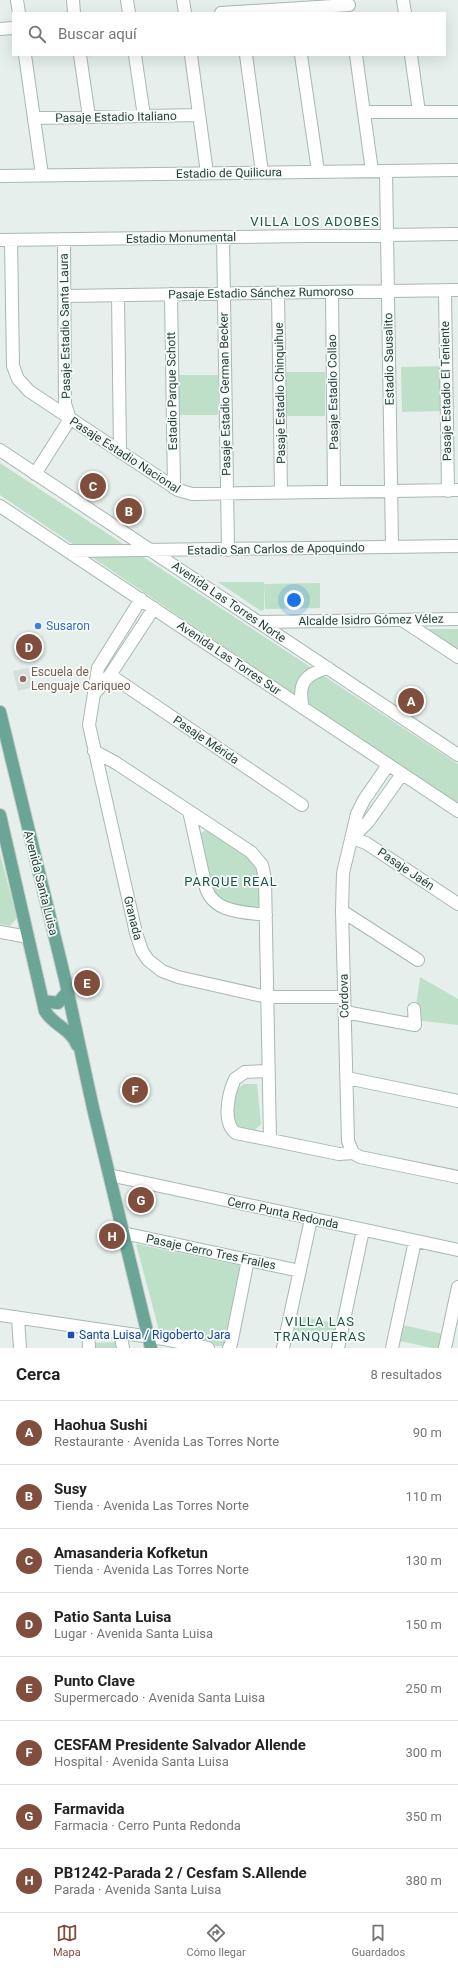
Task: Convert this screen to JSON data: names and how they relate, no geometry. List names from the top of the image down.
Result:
{
  "streets": {
    "main road": ["Avenida Santa Luisa"],
    "street": [
      "Pasaje Estadio Italiano",
      "Estadio de Quilicura",
      "Estadio Monumental",
      "Pasaje Estadio Sánchez Rumoroso",
      "Pasaje Estadio Santa Laura",
      "Estadio Sausalito",
      "Estadio Parque Schott",
      "Pasaje Estadio El Teniente",
      "Pasaje Estadio Collao",
      "Pasaje Estadio Chinquihue",
      "Pasaje Estadio German Becker",
      "Pasaje Estadio Nacional",
      "Estadio San Carlos de Apoquindo",
      "Avenida Las Torres Norte",
      "Alcalde Isidro Gómez Vélez",
      "Avenida Las Torres Sur",
      "Pasaje Mérida",
      "Pasaje Jaén",
      "Granada",
      "Córdova",
      "Cerro Punta Redonda",
      "Pasaje Cerro Tres Frailes"
    ]
  },
  "crossings": [
    ["Estadio de Quilicura", "Estadio Sausalito"],
    ["Estadio Monumental", "Pasaje Estadio Santa Laura"],
    ["Estadio Monumental", "Estadio Sausalito"],
    ["Estadio Monumental", "Pasaje Estadio German Becker"],
    ["Estadio Monumental", "Pasaje Estadio Nacional"],
    ["Pasaje Estadio Sánchez Rumoroso", "Pasaje Estadio Santa Laura"],
    ["Pasaje Estadio Sánchez Rumoroso", "Estadio Sausalito"],
    ["Pasaje Estadio Sánchez Rumoroso", "Estadio Parque Schott"],
    ["Pasaje Estadio Sánchez Rumoroso", "Pasaje Estadio El Teniente"],
    ["Pasaje Estadio Sánchez Rumoroso", "Pasaje Estadio Collao"],
    ["Pasaje Estadio Sánchez Rumoroso", "Pasaje Estadio Chinquihue"],
    ["Pasaje Estadio Sánchez Rumoroso", "Pasaje Estadio German Becker"],
    ["Pasaje Estadio Santa Laura", "Pasaje Estadio Nacional"],
    ["Estadio Sausalito", "Pasaje Estadio Nacional"],
    ["Estadio Sausalito", "Estadio San Carlos de Apoquindo"],
    ["Estadio Parque Schott", "Pasaje Estadio Nacional"],
    ["Pasaje Estadio El Teniente", "Pasaje Estadio Nacional"],
    ["Pasaje Estadio Collao", "Pasaje Estadio Nacional"],
    ["Pasaje Estadio Chinquihue", "Pasaje Estadio Nacional"],
    ["Pasaje Estadio German Becker", "Pasaje Estadio Nacional"],
    ["Pasaje Estadio German Becker", "Estadio San Carlos de Apoquindo"],
    ["Estadio San Carlos de Apoquindo", "Avenida Las Torres Norte"],
    ["Estadio San Carlos de Apoquindo", "Avenida Las Torres Sur"],
    ["Avenida Las Torres Norte", "Alcalde Isidro Gómez Vélez"],
    ["Avenida Las Torres Sur", "Granada"],
    ["Avenida Las Torres Sur", "Córdova"],
    ["Pasaje Mérida", "Granada"],
    ["Pasaje Jaén", "Córdova"],
    ["Avenida Santa Luisa", "Cerro Punta Redonda"],
    ["Avenida Santa Luisa", "Pasaje Cerro Tres Frailes"]
  ],
  "districts": ["VILLA LOS ADOBES", "PARQUE REAL", "VILLA LAS TRANQUERAS"],
  "places": {
    "other": ["Susaron", "Escuela de Lenguaje Cariqueo"],
    "transit": ["Santa Luisa / Rigoberto Jara"]
  },
  "page": {
    "search": "Buscar aquí",
    "pins": [
      "C",
      "B",
      "D",
      "A",
      "E",
      "F",
      "G",
      "H"
    ],
    "heading": ["Cerca", "8 resultados"],
    "list": [
      {
        "mark": "A",
        "name": "Haohua Sushi",
        "note": "Restaurante · Avenida Las Torres Norte",
        "value": "90 m"
      },
      {
        "mark": "B",
        "name": "Susy",
        "note": "Tienda · Avenida Las Torres Norte",
        "value": "110 m"
      },
      {
        "mark": "C",
        "name": "Amasanderia Kofketun",
        "note": "Tienda · Avenida Las Torres Norte",
        "value": "130 m"
      },
      {
        "mark": "D",
        "name": "Patio Santa Luisa",
        "note": "Lugar · Avenida Santa Luisa",
        "value": "150 m"
      },
      {
        "mark": "E",
        "name": "Punto Clave",
        "note": "Supermercado · Avenida Santa Luisa",
        "value": "250 m"
      },
      {
        "mark": "F",
        "name": "CESFAM Presidente Salvador Allende",
        "note": "Hospital · Avenida Santa Luisa",
        "value": "300 m"
      },
      {
        "mark": "G",
        "name": "Farmavida",
        "note": "Farmacia · Cerro Punta Redonda",
        "value": "350 m"
      },
      {
        "mark": "H",
        "name": "PB1242-Parada 2 / Cesfam S.Allende",
        "note": "Parada · Avenida Santa Luisa",
        "value": "380 m"
      }
    ],
    "nav": ["Mapa", "Cómo llegar", "Guardados"]
  }
}
